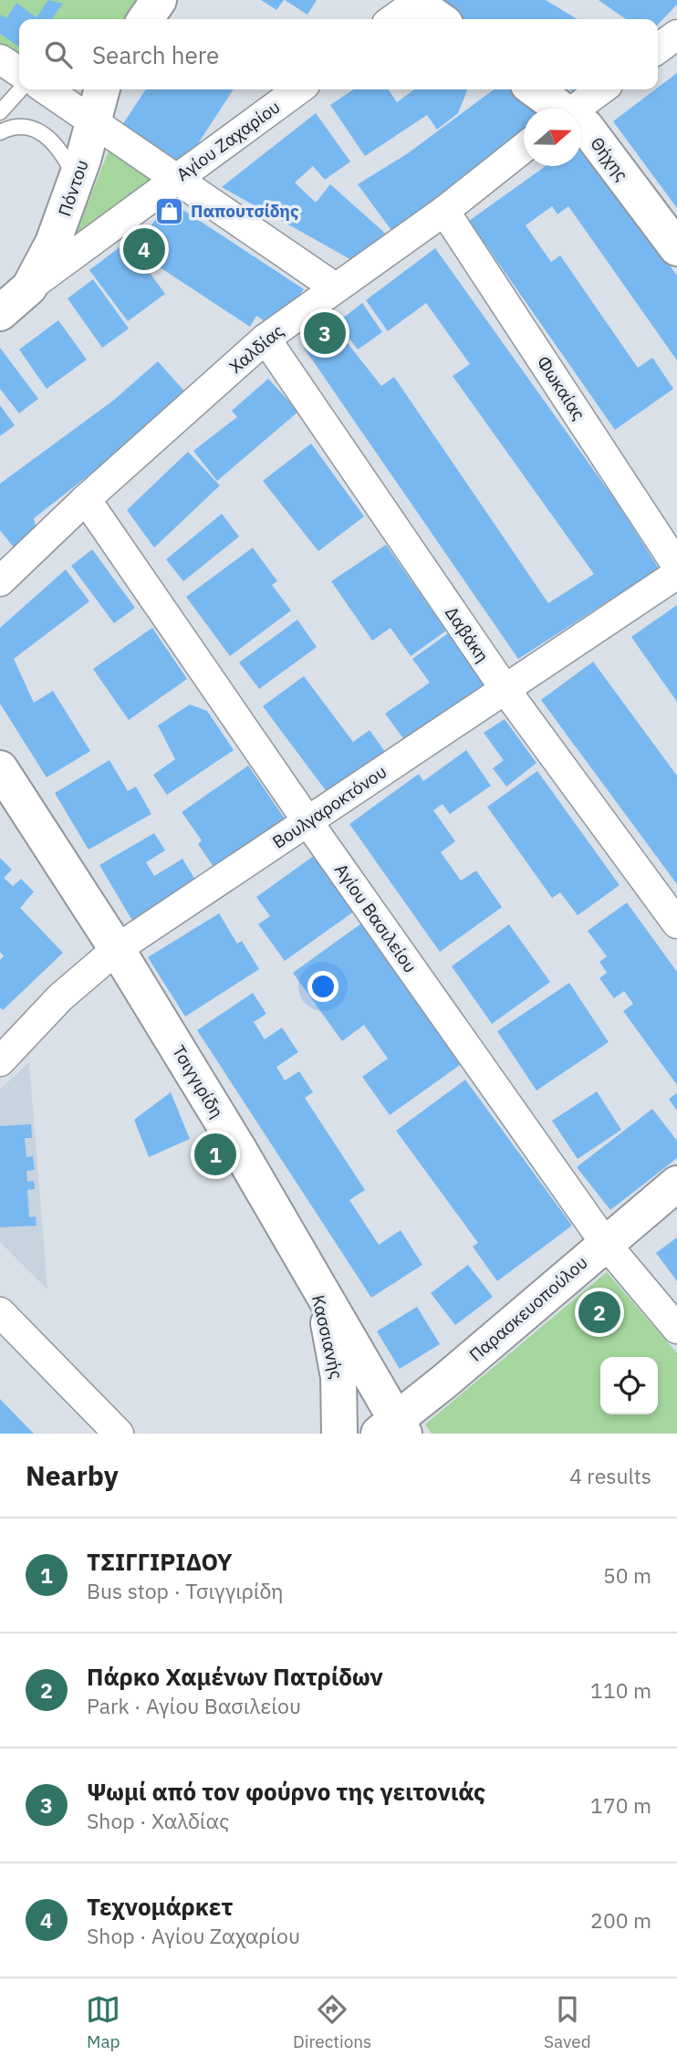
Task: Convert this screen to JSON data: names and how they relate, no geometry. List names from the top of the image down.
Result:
{
  "streets": {
    "main road": [
      "Αγίου Ζαχαρίου",
      "Θήχης",
      "Πόντου",
      "Τσιγγιρίδη",
      "Παρασκευοπούλου",
      "Κασσιανής"
    ],
    "street": [
      "Χαλδίας",
      "Φωκαίας",
      "Δαβάκη",
      "Βουλγαροκτόνου",
      "Αγίου Βασιλείου"
    ]
  },
  "crossings": [
    ["Αγίου Ζαχαρίου", "Πόντου"],
    ["Χαλδίας", "Φωκαίας"],
    ["Χαλδίας", "Δαβάκη"],
    ["Χαλδίας", "Αγίου Βασιλείου"],
    ["Δαβάκη", "Βουλγαροκτόνου"],
    ["Βουλγαροκτόνου", "Αγίου Βασιλείου"],
    ["Βουλγαροκτόνου", "Τσιγγιρίδη"],
    ["Αγίου Βασιλείου", "Παρασκευοπούλου"],
    ["Τσιγγιρίδη", "Παρασκευοπούλου"],
    ["Τσιγγιρίδη", "Κασσιανής"]
  ],
  "places": {
    "shop": ["Παπουτσίδης"]
  },
  "north": "right",
  "page": {
    "search": "Search here",
    "pins": [
      "4",
      "3",
      "1",
      "2"
    ],
    "heading": ["Nearby", "4 results"],
    "list": [
      {
        "mark": "1",
        "name": "ΤΣΙΓΓΙΡΙΔΟΥ",
        "note": "Bus stop · Τσιγγιρίδη",
        "value": "50 m"
      },
      {
        "mark": "2",
        "name": "Πάρκο Χαμένων Πατρίδων",
        "note": "Park · Αγίου Βασιλείου",
        "value": "110 m"
      },
      {
        "mark": "3",
        "name": "Ψωμί από τον φούρνο της γειτονιάς",
        "note": "Shop · Χαλδίας",
        "value": "170 m"
      },
      {
        "mark": "4",
        "name": "Τεχνομάρκετ",
        "note": "Shop · Αγίου Ζαχαρίου",
        "value": "200 m"
      }
    ],
    "nav": ["Map", "Directions", "Saved"]
  }
}
